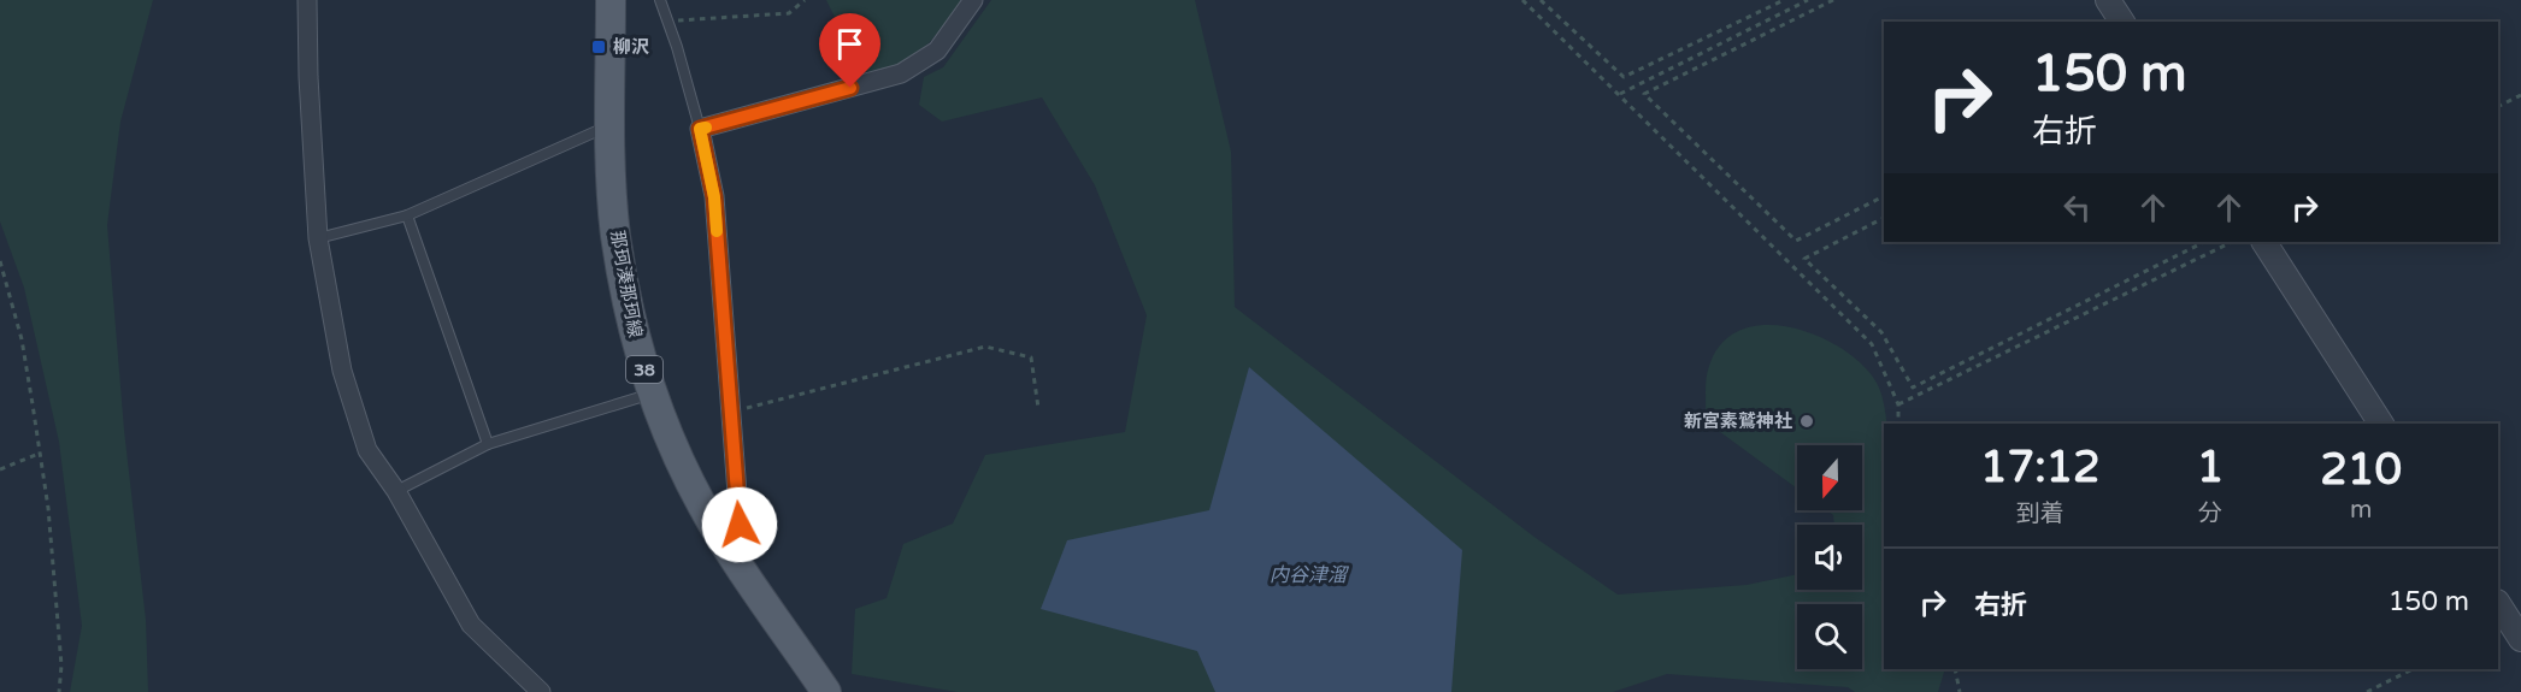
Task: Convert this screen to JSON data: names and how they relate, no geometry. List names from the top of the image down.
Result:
{
  "streets": {
    "main road": ["那珂湊那珂線", "38"]
  },
  "water": ["内谷津溜"],
  "places": {
    "transit": ["柳沢"],
    "other": ["新宮素鷲神社"]
  },
  "north": "bottom",
  "page": {
    "turn": ["150 m", "右折"],
    "eta": [
      "17:12",
      "到着",
      "1",
      "分",
      "210",
      "m"
    ],
    "list": [
      {
        "name": "右折",
        "value": "150 m"
      }
    ]
  }
}
